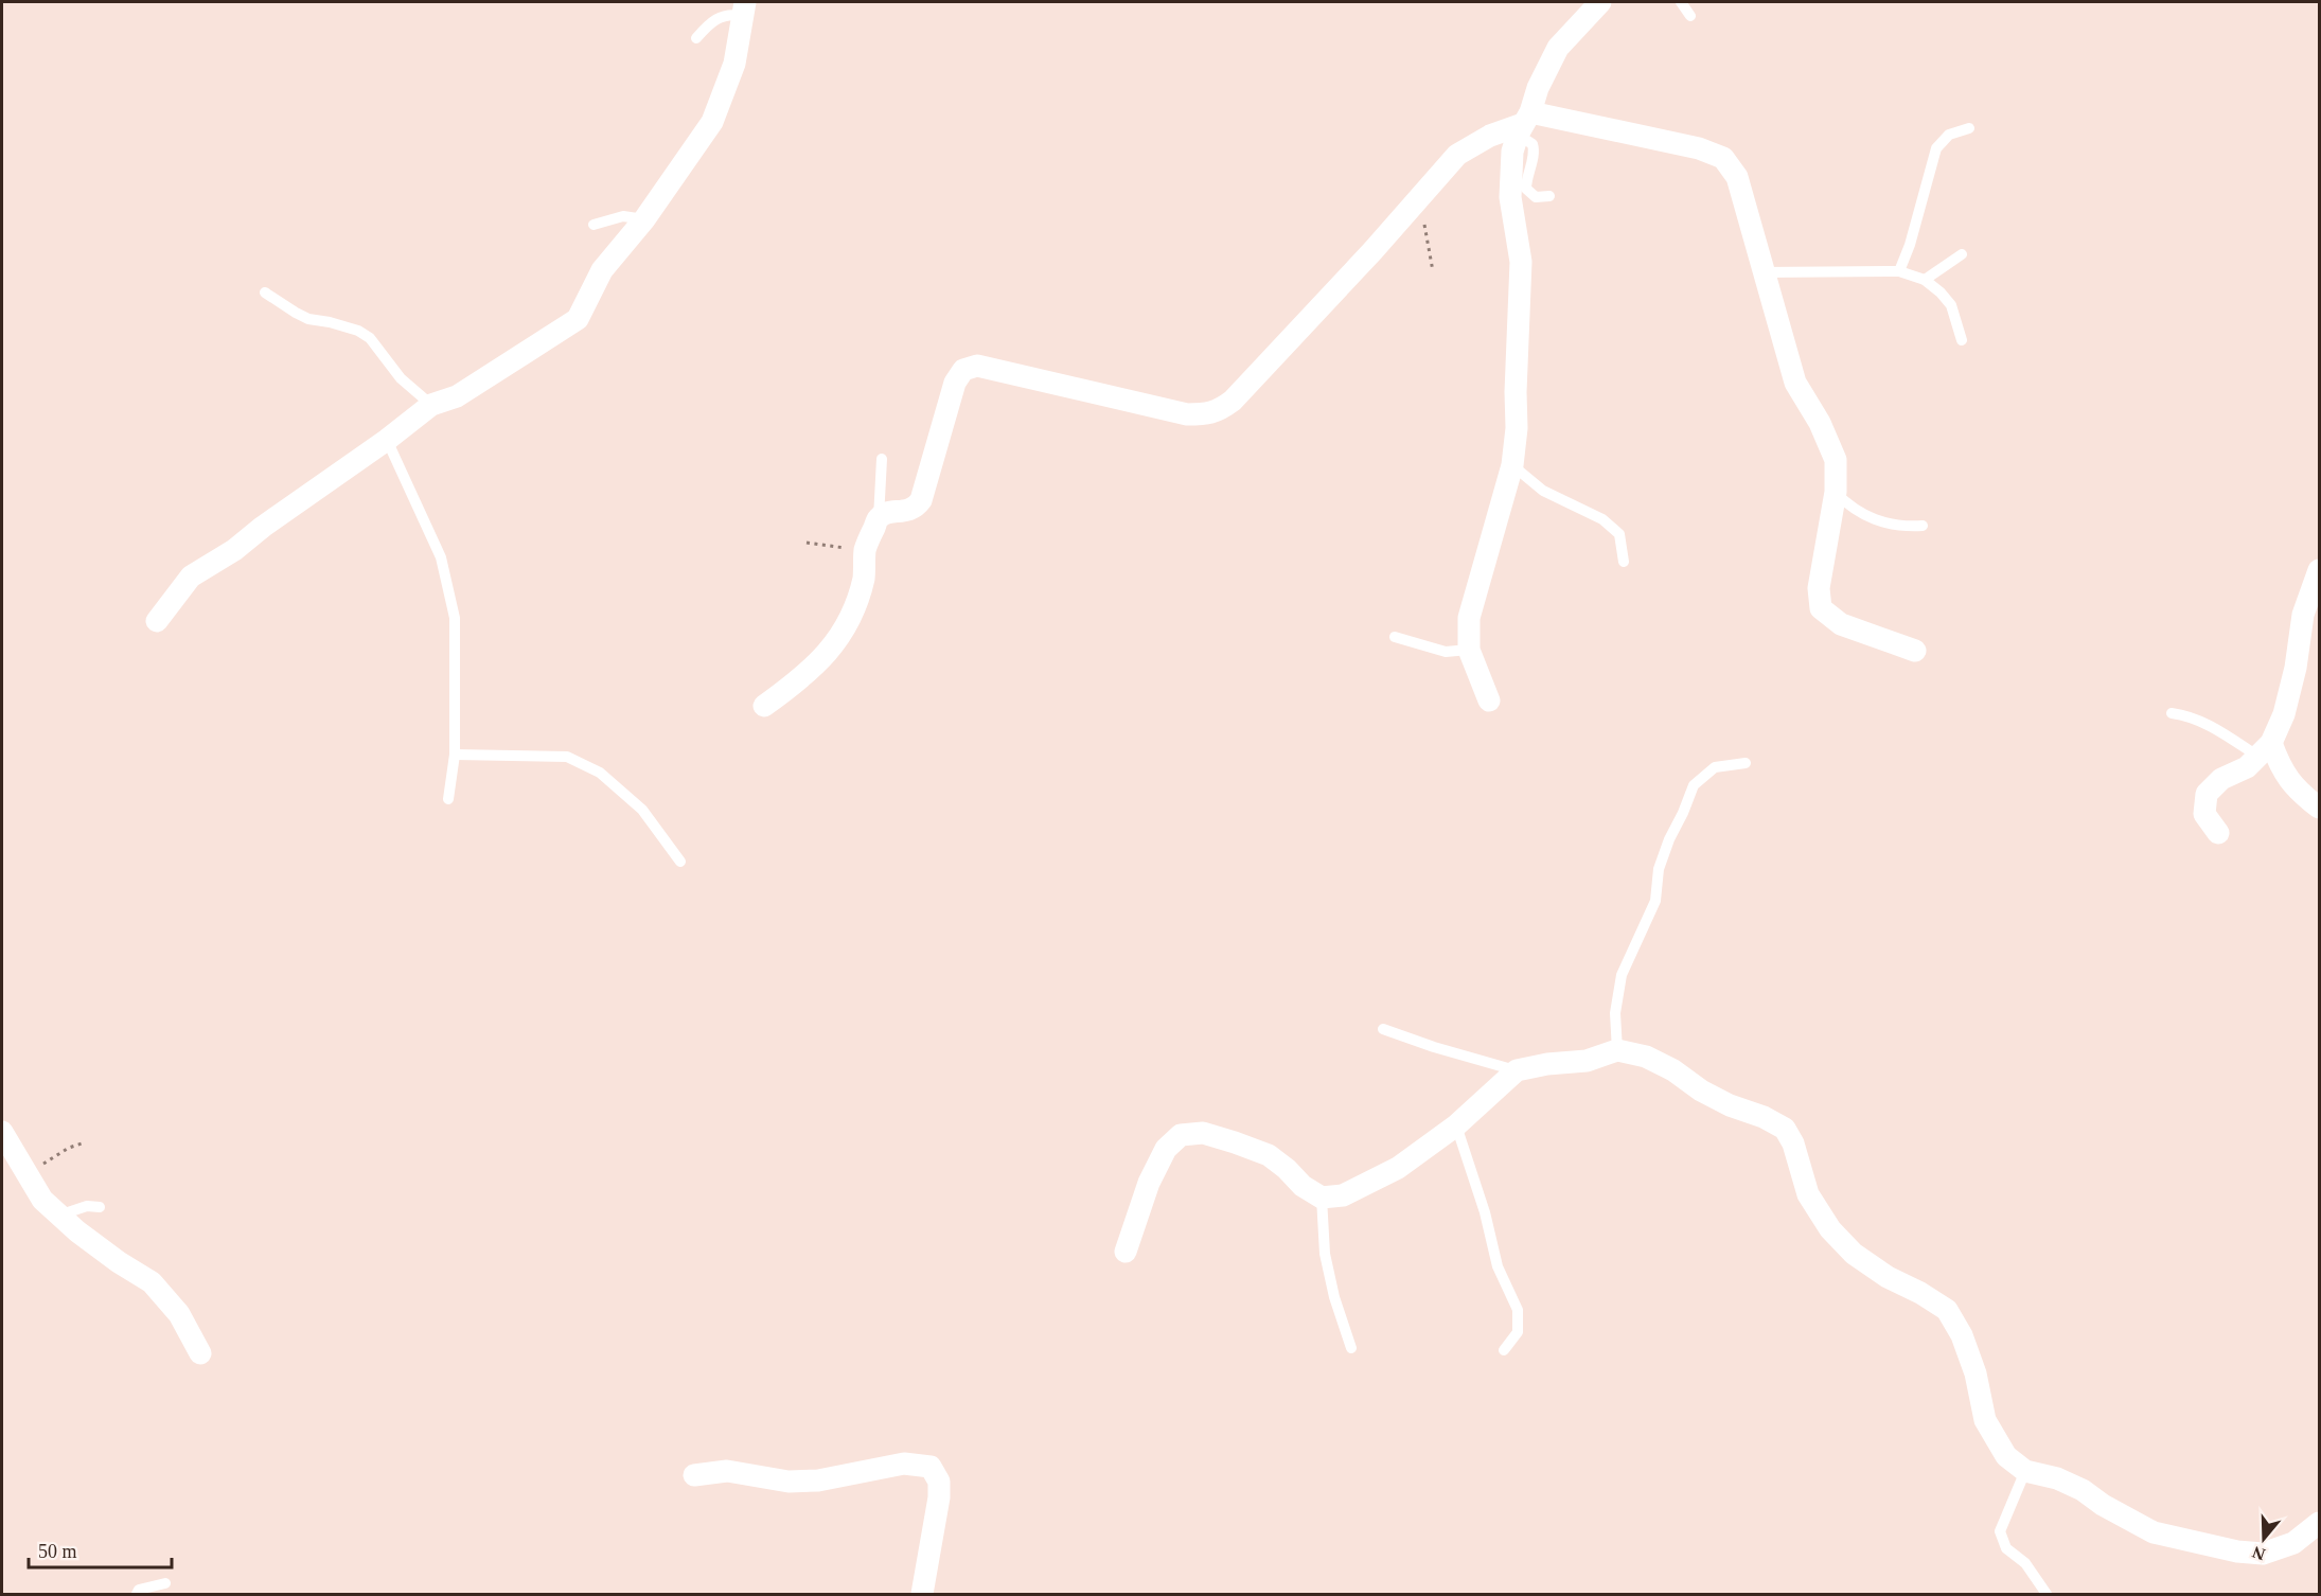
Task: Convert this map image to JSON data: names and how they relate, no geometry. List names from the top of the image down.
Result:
{
  "scale_bar": "50 m",
  "north": "bottom"
}
